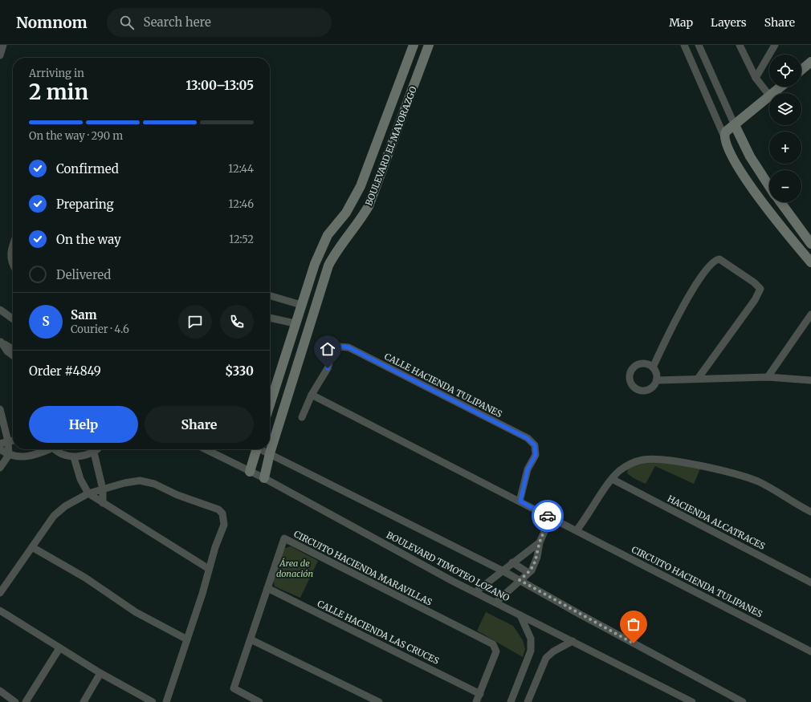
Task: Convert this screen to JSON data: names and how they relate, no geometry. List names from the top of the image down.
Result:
{
  "streets": {
    "street": [
      "BOULEVARD EL MAYORAZGO",
      "CALLE HACIENDA TULIPANES",
      "HACIENDA ALCATRACES",
      "BOULEVARD TIMOTEO LOZANO",
      "CIRCUITO HACIENDA MARAVILLAS",
      "CIRCUITO HACIENDA TULIPANES",
      "CALLE HACIENDA LAS CRUCES"
    ]
  },
  "crossings": [
    ["BOULEVARD EL MAYORAZGO", "BOULEVARD TIMOTEO LOZANO"],
    ["CIRCUITO HACIENDA MARAVILLAS", "CALLE HACIENDA LAS CRUCES"]
  ],
  "parks": ["Área de donación"],
  "page": {
    "header": "Nomnom",
    "search": "Search here",
    "nav": ["Map", "Layers", "Share"],
    "map_buttons": ["+", "−"],
    "heading": ["2 min", "Arriving in", "13:00–13:05"],
    "panel": [
      "Sam",
      "Courier · 4.6",
      "Order #4849",
      "$330"
    ],
    "bar": "On the way · 290 m",
    "list": [
      ["Confirmed", "12:44"],
      ["Preparing", "12:46"],
      ["On the way", "12:52"],
      "Delivered"
    ],
    "round": "S",
    "buttons": ["Help", "Share"]
  }
}
